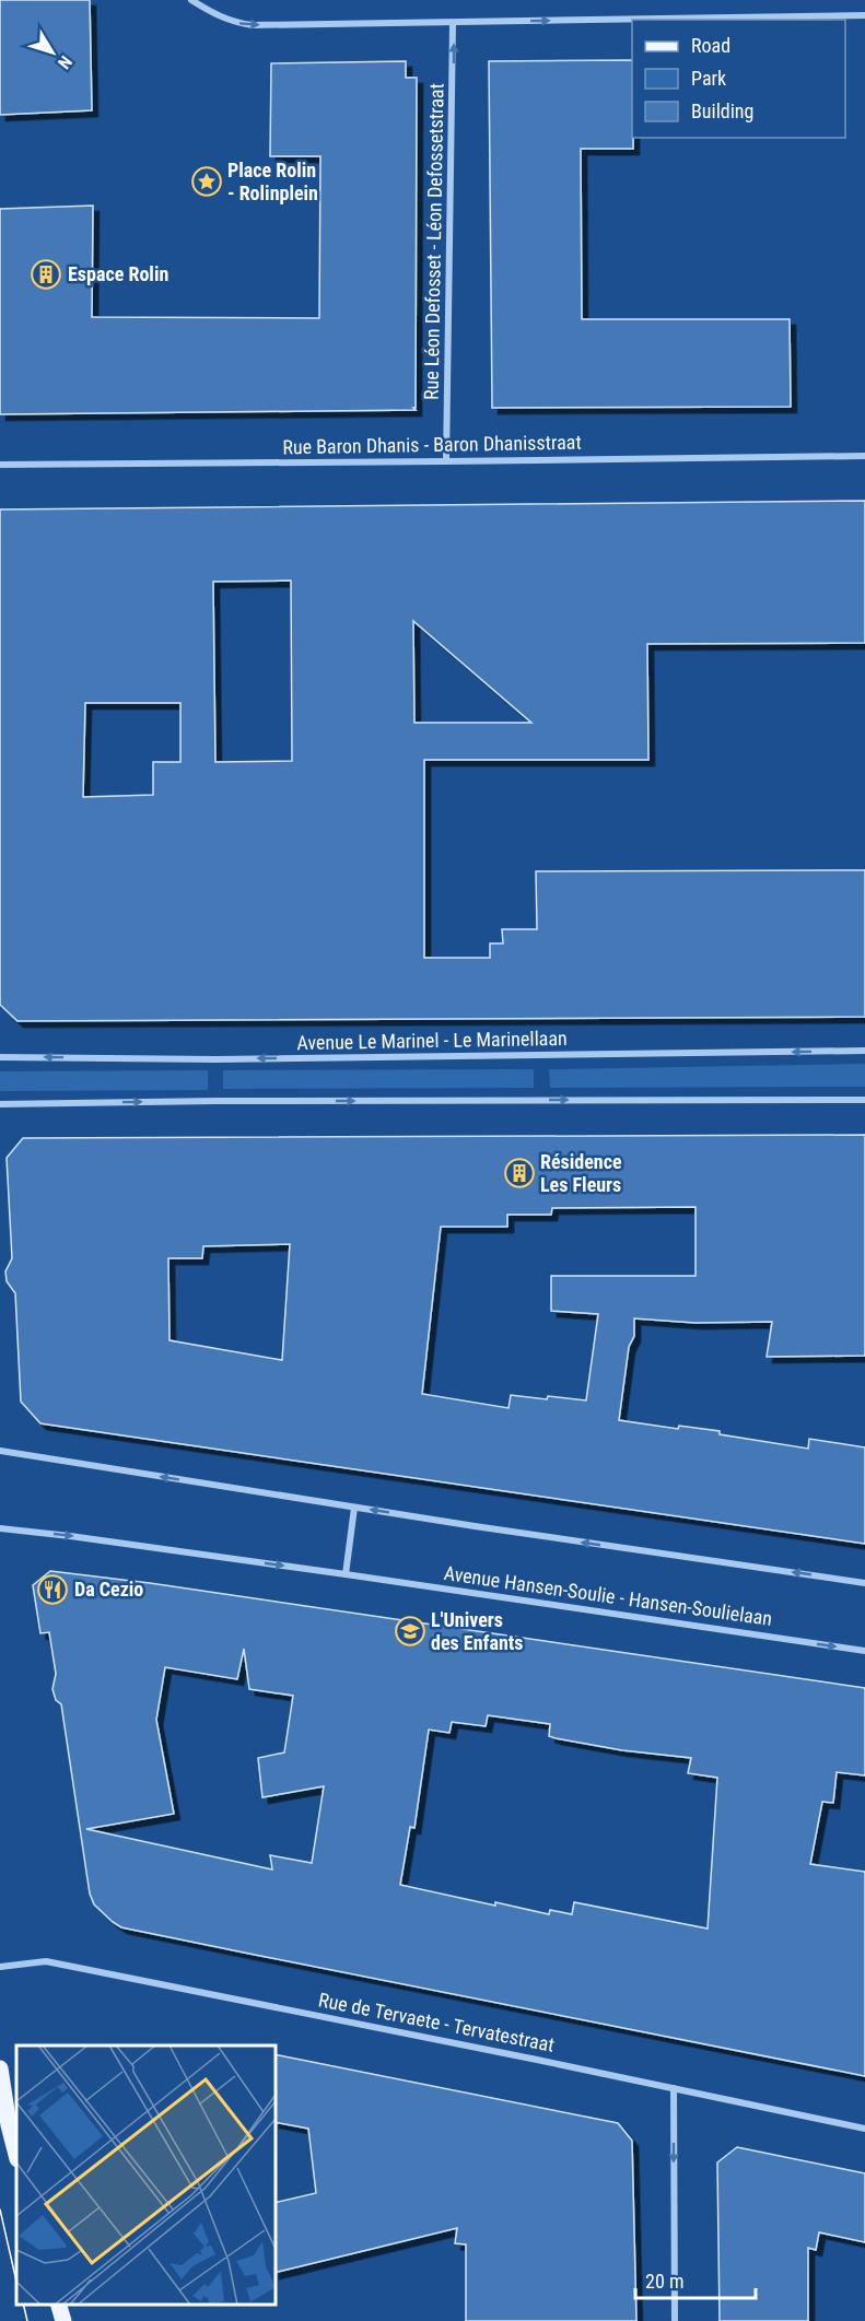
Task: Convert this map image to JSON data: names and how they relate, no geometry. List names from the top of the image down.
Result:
{
  "streets": {
    "street": [
      "Rue Léon Defosset - Léon Defossetstraat",
      "Rue Baron Dhanis - Baron Dhanisstraat",
      "Avenue Le Marinel - Le Marinellaan",
      "Avenue Hansen-Soulie - Hansen-Soulielaan",
      "Rue de Tervaete - Tervatestraat"
    ]
  },
  "crossings": [
    ["Rue Léon Defosset - Léon Defossetstraat", "Rue Baron Dhanis - Baron Dhanisstraat"]
  ],
  "one_way": ["Rue Léon Defosset - Léon Defossetstraat", "Avenue Hansen-Soulie - Hansen-Soulielaan"],
  "places": {
    "place": ["Place Rolin - Rolinplein"],
    "building": ["Espace Rolin", "Résidence Les Fleurs"],
    "restaurant": ["Da Cezio"],
    "school or university": ["L'Univers des Enfants"]
  },
  "legend": ["Road", "Park", "Building"],
  "scale_bar": "20 m",
  "north": "bottom right"
}
